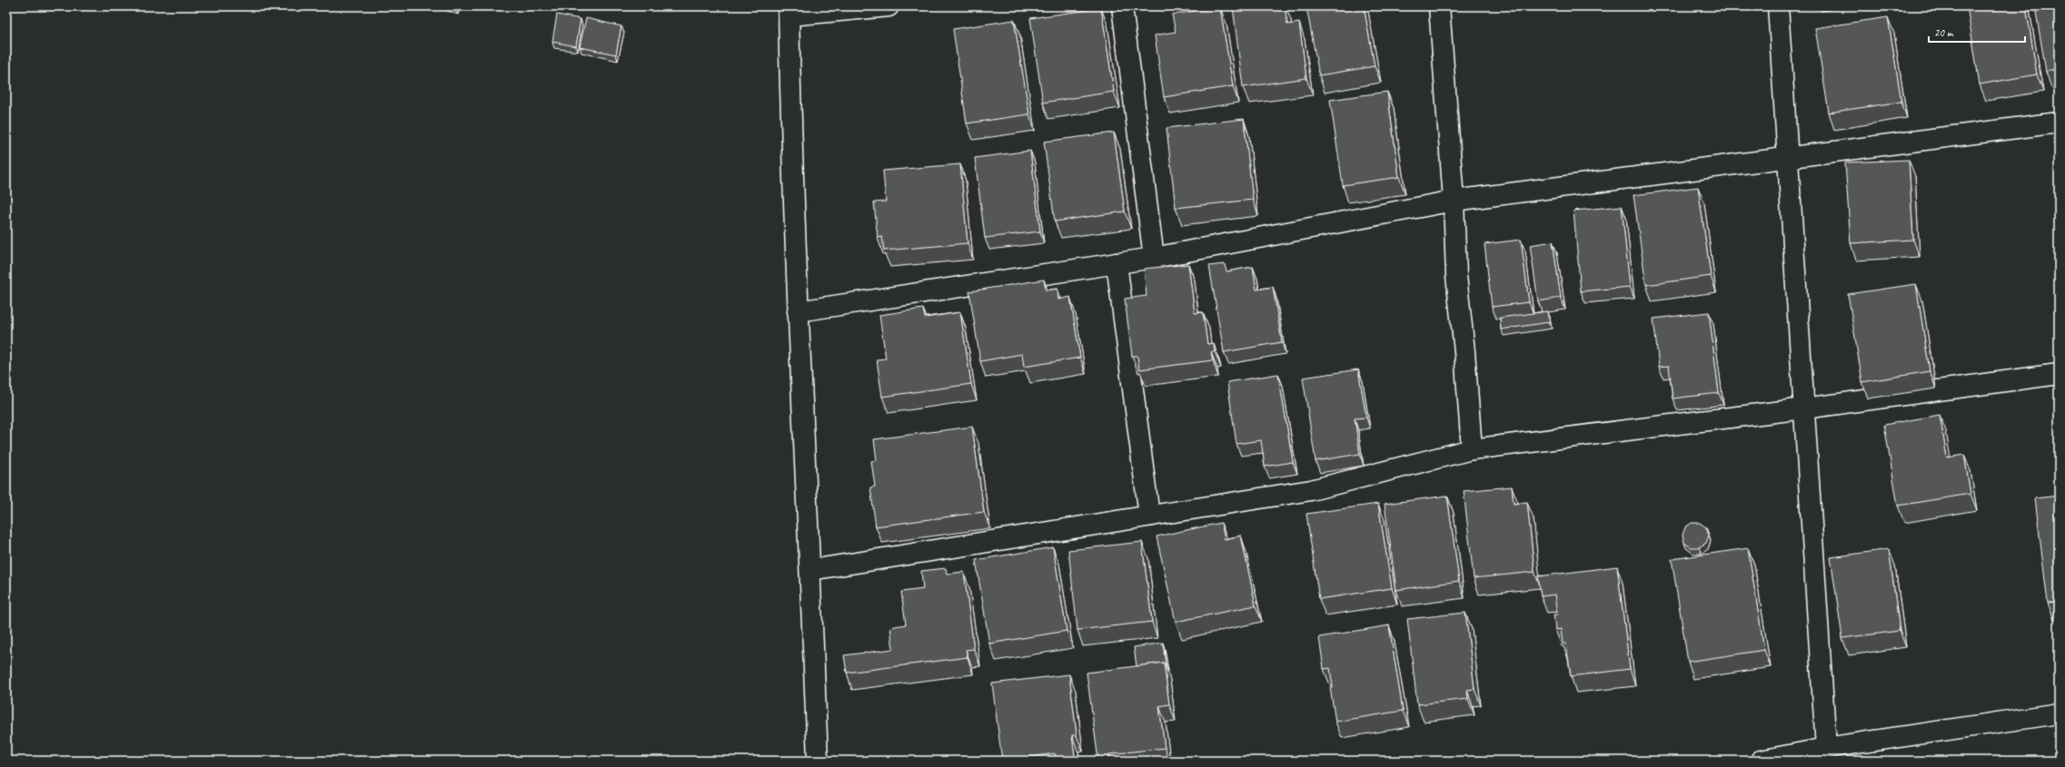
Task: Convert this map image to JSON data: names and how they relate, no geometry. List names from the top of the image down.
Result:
{
  "scale_bar": "20 m"
}
